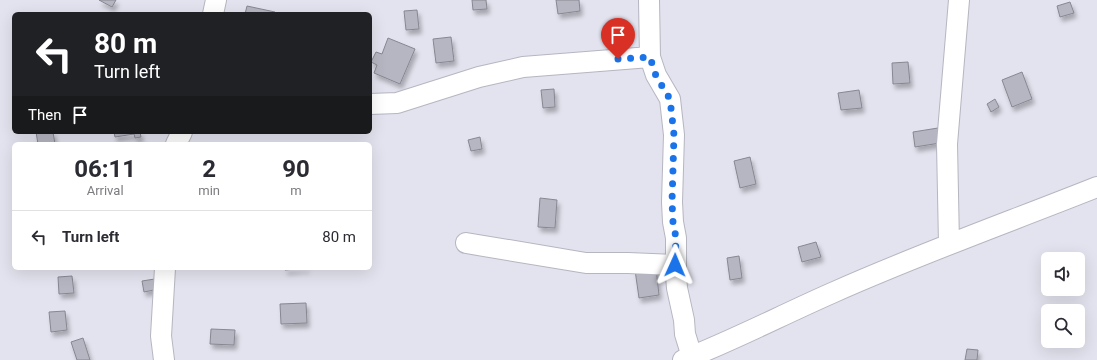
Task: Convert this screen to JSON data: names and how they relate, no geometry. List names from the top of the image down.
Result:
{
  "page": {
    "turn": ["80 m", "Turn left"],
    "then": "Then",
    "eta": [
      "06:11",
      "Arrival",
      "2",
      "min",
      "90",
      "m"
    ],
    "list": [
      {
        "name": "Turn left",
        "value": "80 m"
      }
    ]
  }
}
